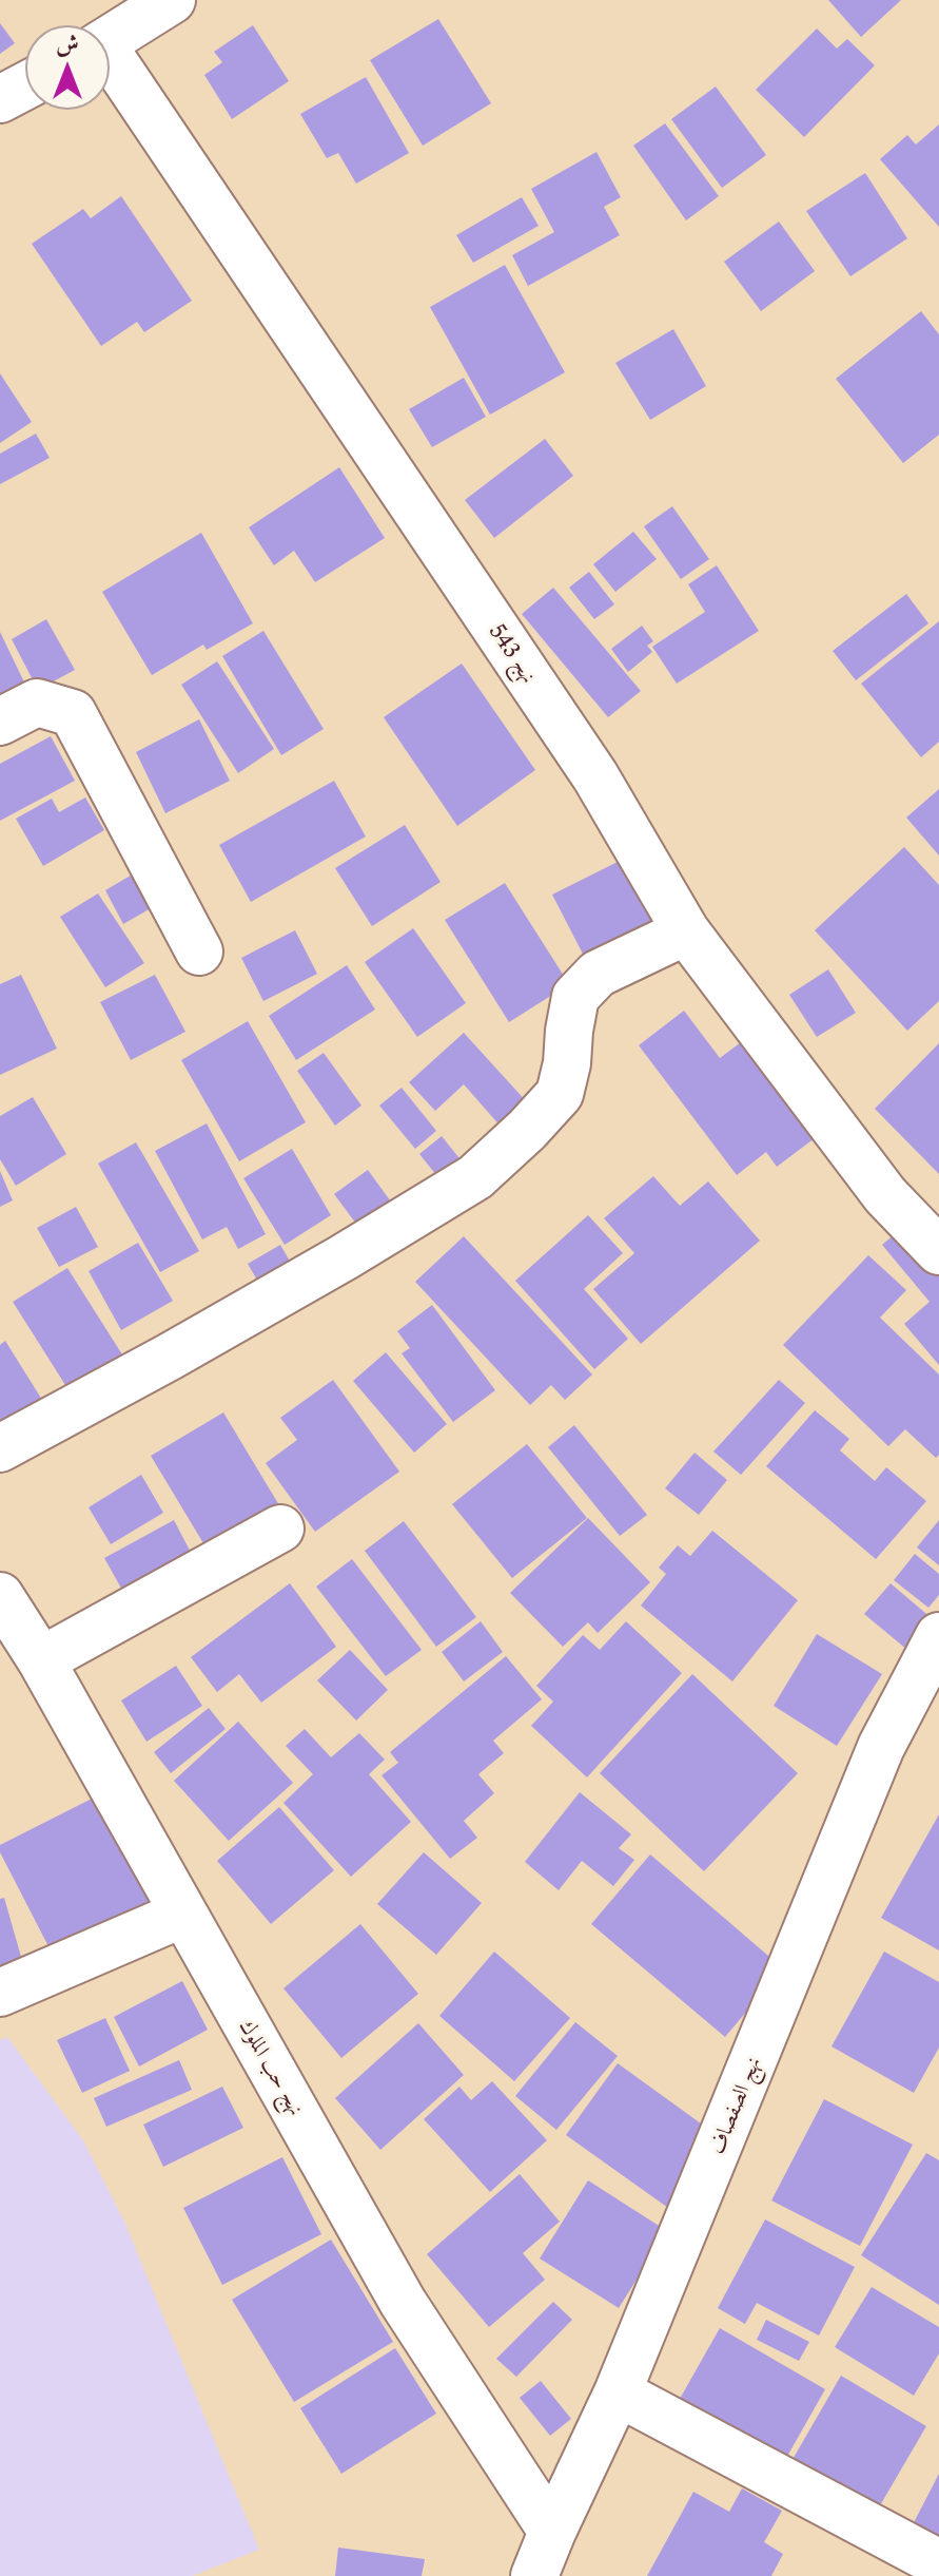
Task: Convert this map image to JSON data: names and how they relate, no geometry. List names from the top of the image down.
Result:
{
  "streets": {
    "street": ["نهج 543", "نهج حب الملوك", "نهج الصفصاف"]
  },
  "crossings": [
    ["نهج حب الملوك", "نهج الصفصاف"]
  ],
  "north": "top"
}
